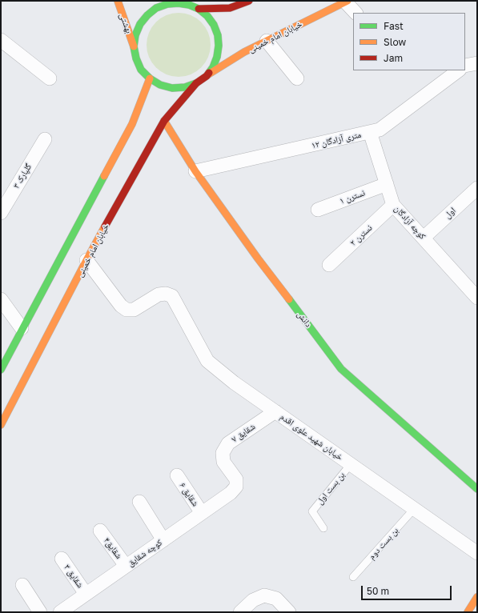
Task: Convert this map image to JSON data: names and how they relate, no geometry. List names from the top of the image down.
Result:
{
  "streets": {
    "main road": ["بهشتی", "خیابان امام خمینی", "دانش"],
    "street": [
      "۱۲ متری آزادگان",
      "گلپارک ۳",
      "نسترن ۱",
      "اول",
      "کوچه آزادگان",
      "نسترن ۲",
      "شقایق ۷",
      "خیابان شهید علوی اقدم",
      "شقایق ۶",
      "شقایق۴",
      "کوچه شقایق",
      "شقایق ۳"
    ],
    "lane": ["بن بست اول", "بن بست دوم"]
  },
  "crossings": [
    ["بهشتی", "خیابان امام خمینی"],
    ["خیابان امام خمینی", "دانش"],
    ["خیابان امام خمینی", "خیابان شهید علوی اقدم"],
    ["۱۲ متری آزادگان", "کوچه آزادگان"],
    ["۱۲ متری آزادگان", "دانش"],
    ["نسترن ۱", "کوچه آزادگان"],
    ["اول", "کوچه آزادگان"],
    ["کوچه آزادگان", "نسترن ۲"],
    ["شقایق ۷", "خیابان شهید علوی اقدم"],
    ["شقایق ۷", "کوچه شقایق"],
    ["خیابان شهید علوی اقدم", "بن بست اول"],
    ["خیابان شهید علوی اقدم", "بن بست دوم"],
    ["شقایق ۶", "کوچه شقایق"],
    ["شقایق۴", "کوچه شقایق"],
    ["کوچه شقایق", "شقایق ۳"]
  ],
  "legend": ["Fast", "Slow", "Jam"],
  "scale_bar": "50 m"
}
